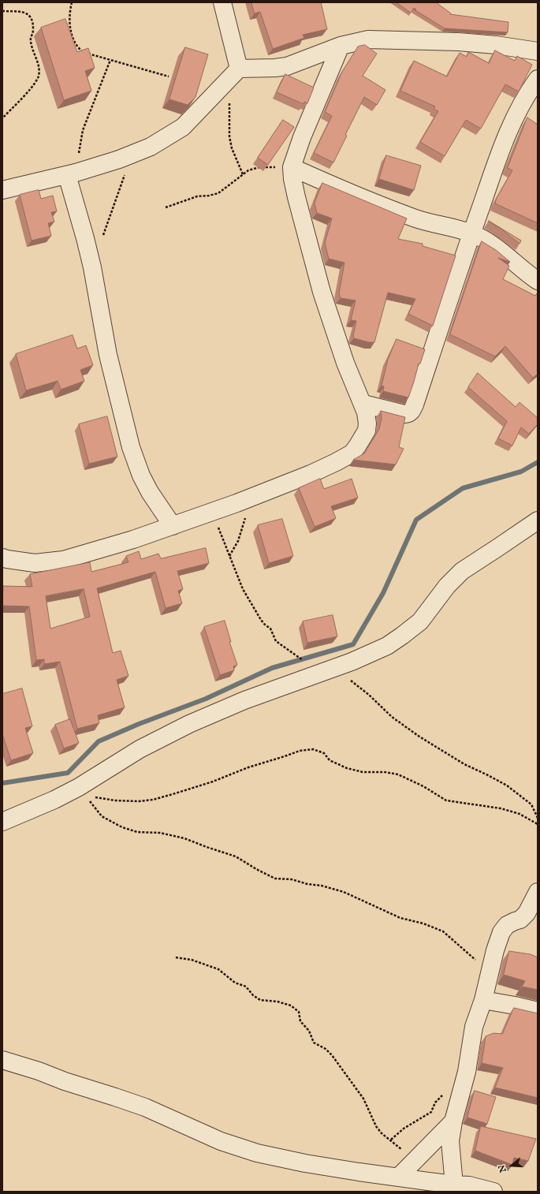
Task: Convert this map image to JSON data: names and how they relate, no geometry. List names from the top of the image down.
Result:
{
  "north": "left"
}
